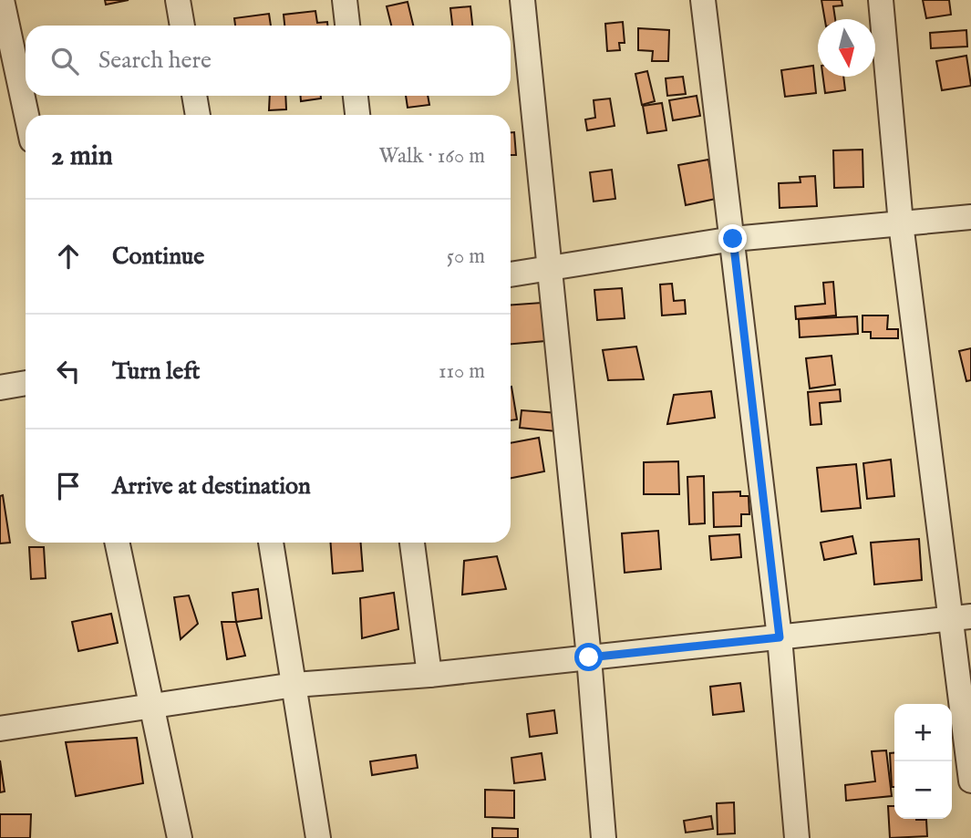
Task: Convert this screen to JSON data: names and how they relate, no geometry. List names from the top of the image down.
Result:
{
  "north": "bottom",
  "page": {
    "search": "Search here",
    "heading": ["2 min", "Walk · 160 m"],
    "list": [
      ["Continue", "50 m"],
      ["Turn left", "110 m"],
      "Arrive at destination"
    ],
    "map_buttons": ["+", "−"]
  }
}
